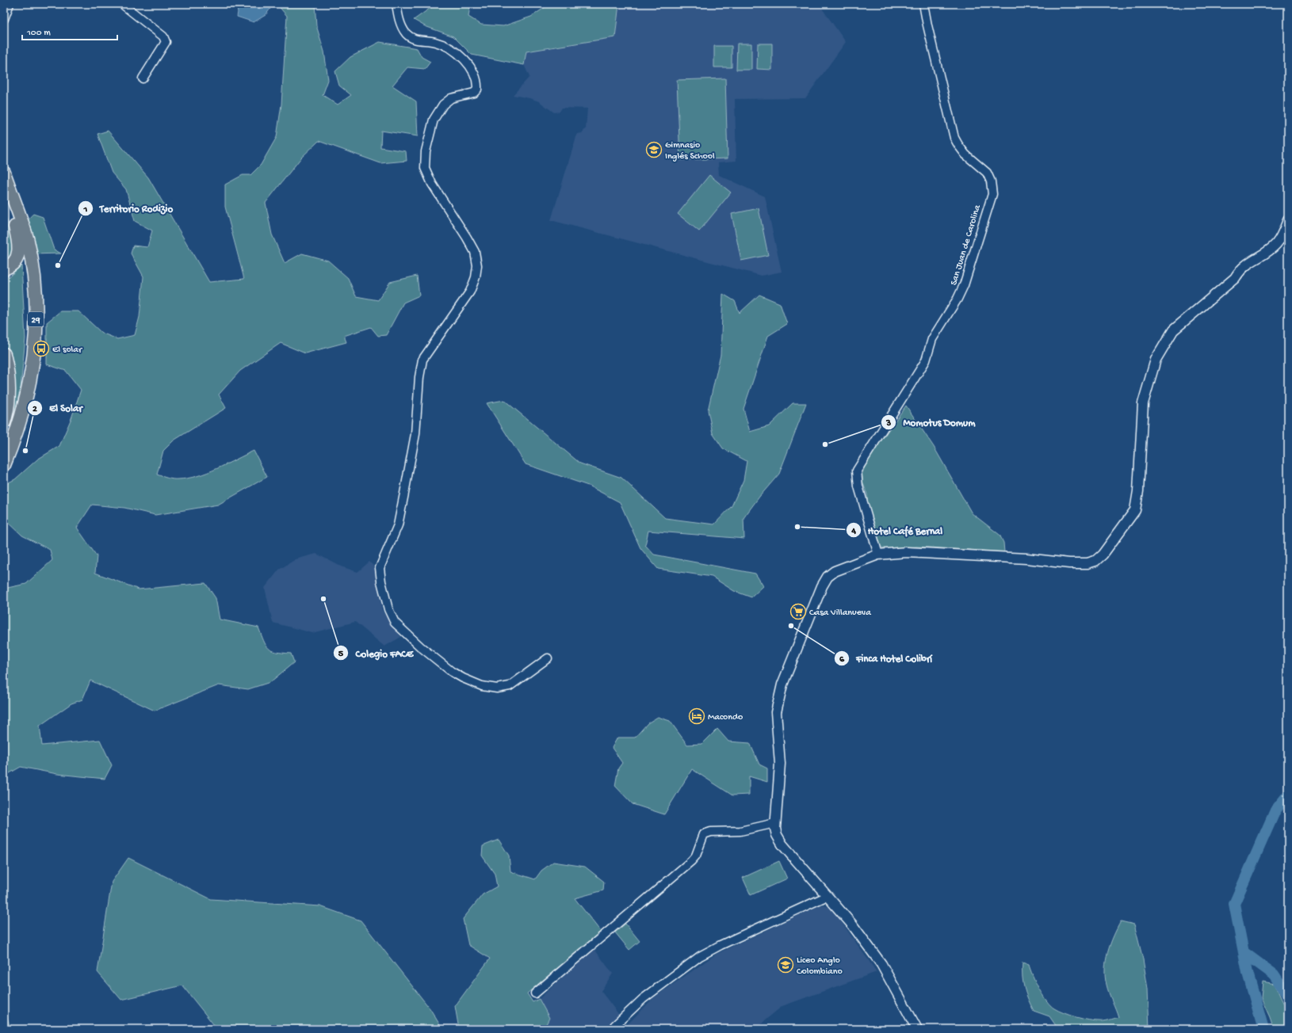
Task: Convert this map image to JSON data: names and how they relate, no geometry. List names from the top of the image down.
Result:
{
  "streets": {
    "highway": ["29"],
    "street": ["San Juan de Carolina"]
  },
  "places": {
    "school or university": ["Gimnasio Inglés School", "Liceo Anglo Colombiano"],
    "other": [
      "Territorio Rodizio",
      "Momotus Domum",
      "El Solar",
      "Hotel Café Bernal",
      "Colegio FACE",
      "Finca Hotel Colibrí"
    ],
    "bus stop": ["El solar"],
    "supermarket": ["Casa Villanueva"],
    "hotel": ["Macondo"]
  },
  "scale_bar": "100 m"
}
